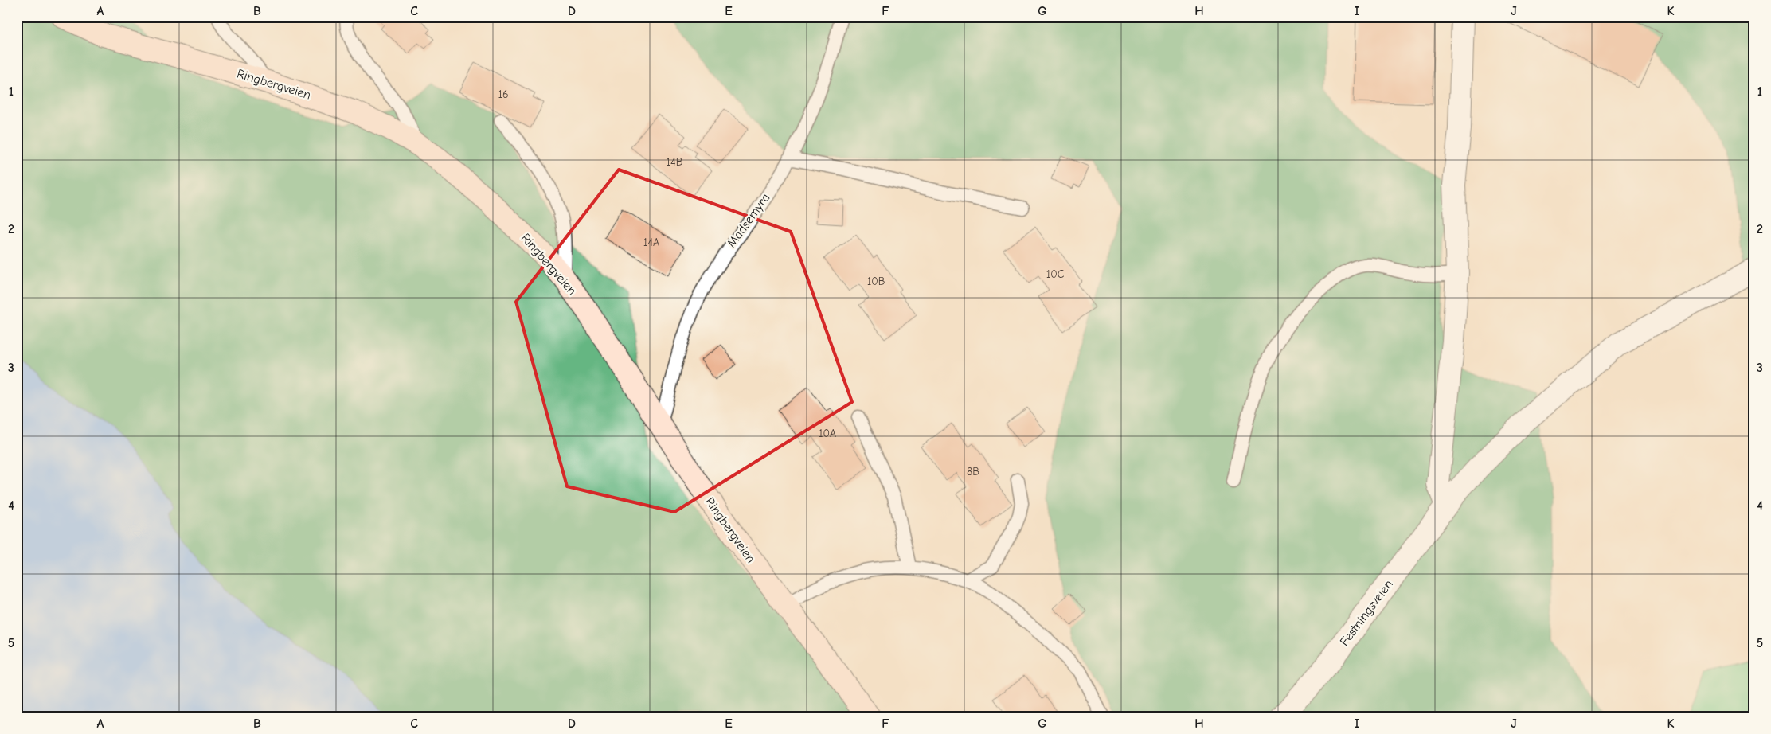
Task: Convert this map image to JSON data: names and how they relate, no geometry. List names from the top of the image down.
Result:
{
  "streets": {
    "main road": ["Ringbergveien"],
    "street": ["Festningsveien"],
    "lane": ["Madsemyra"]
  },
  "crossings": [
    ["Ringbergveien", "Madsemyra"]
  ],
  "house_numbers": [
    "16",
    "14B",
    "14A",
    "10C",
    "10B",
    "10A",
    "8B"
  ],
  "grid": {
    "columns": [
      "A",
      "B",
      "C",
      "D",
      "E",
      "F",
      "G",
      "H",
      "I",
      "J",
      "K"
    ],
    "rows": [
      "1",
      "2",
      "3",
      "4",
      "5"
    ]
  }
}
